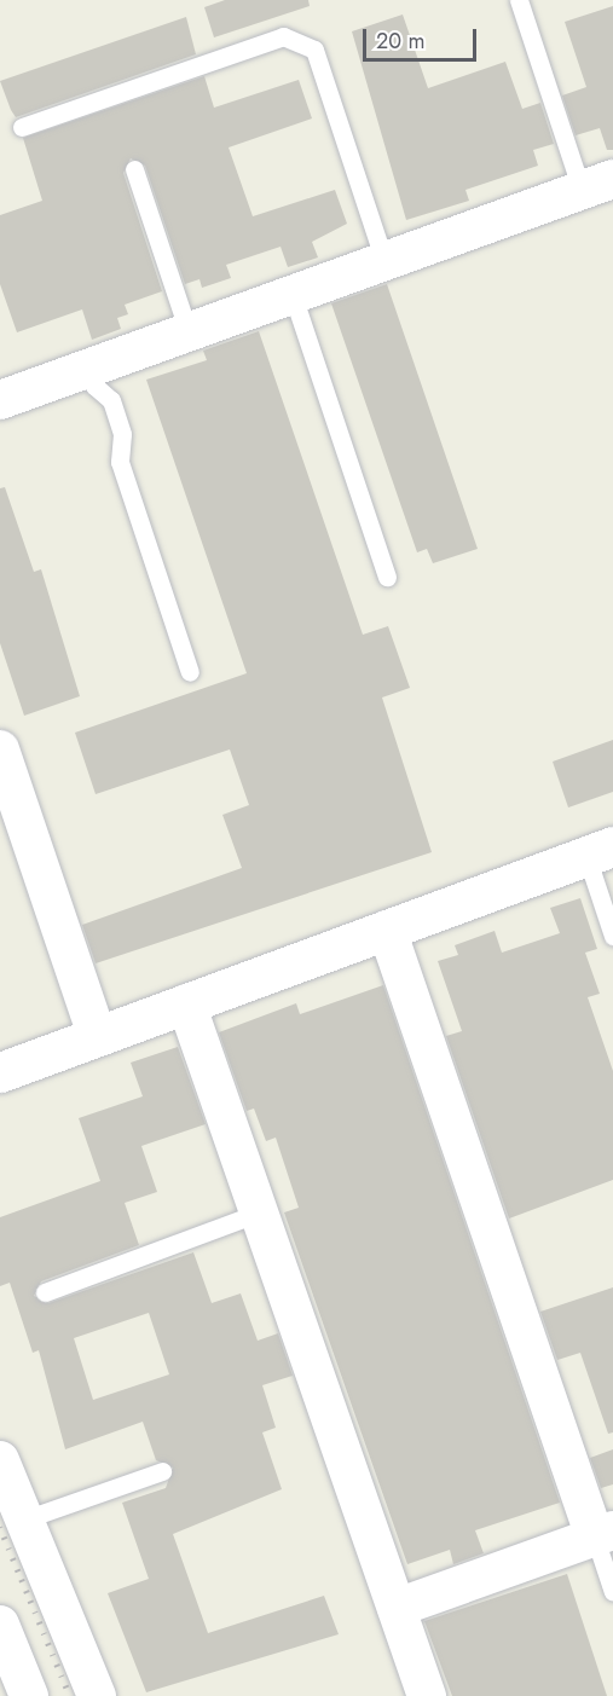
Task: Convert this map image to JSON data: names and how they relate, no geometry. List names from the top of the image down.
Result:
{
  "scale_bar": "20 m"
}
